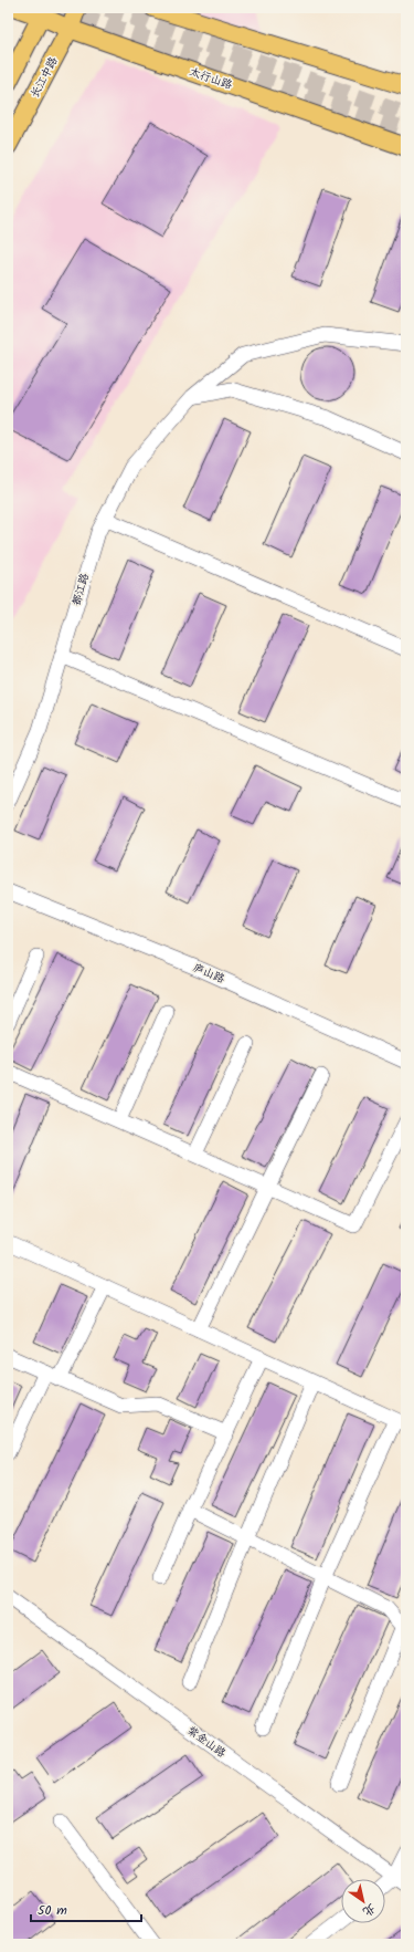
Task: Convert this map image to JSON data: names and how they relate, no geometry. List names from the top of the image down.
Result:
{
  "streets": {
    "main road": ["长江中路", "太行山路"],
    "street": ["都江路", "庐山路", "紫金山路"]
  },
  "crossings": [
    ["长江中路", "太行山路"]
  ],
  "scale_bar": "50 m",
  "north": "bottom right"
}
